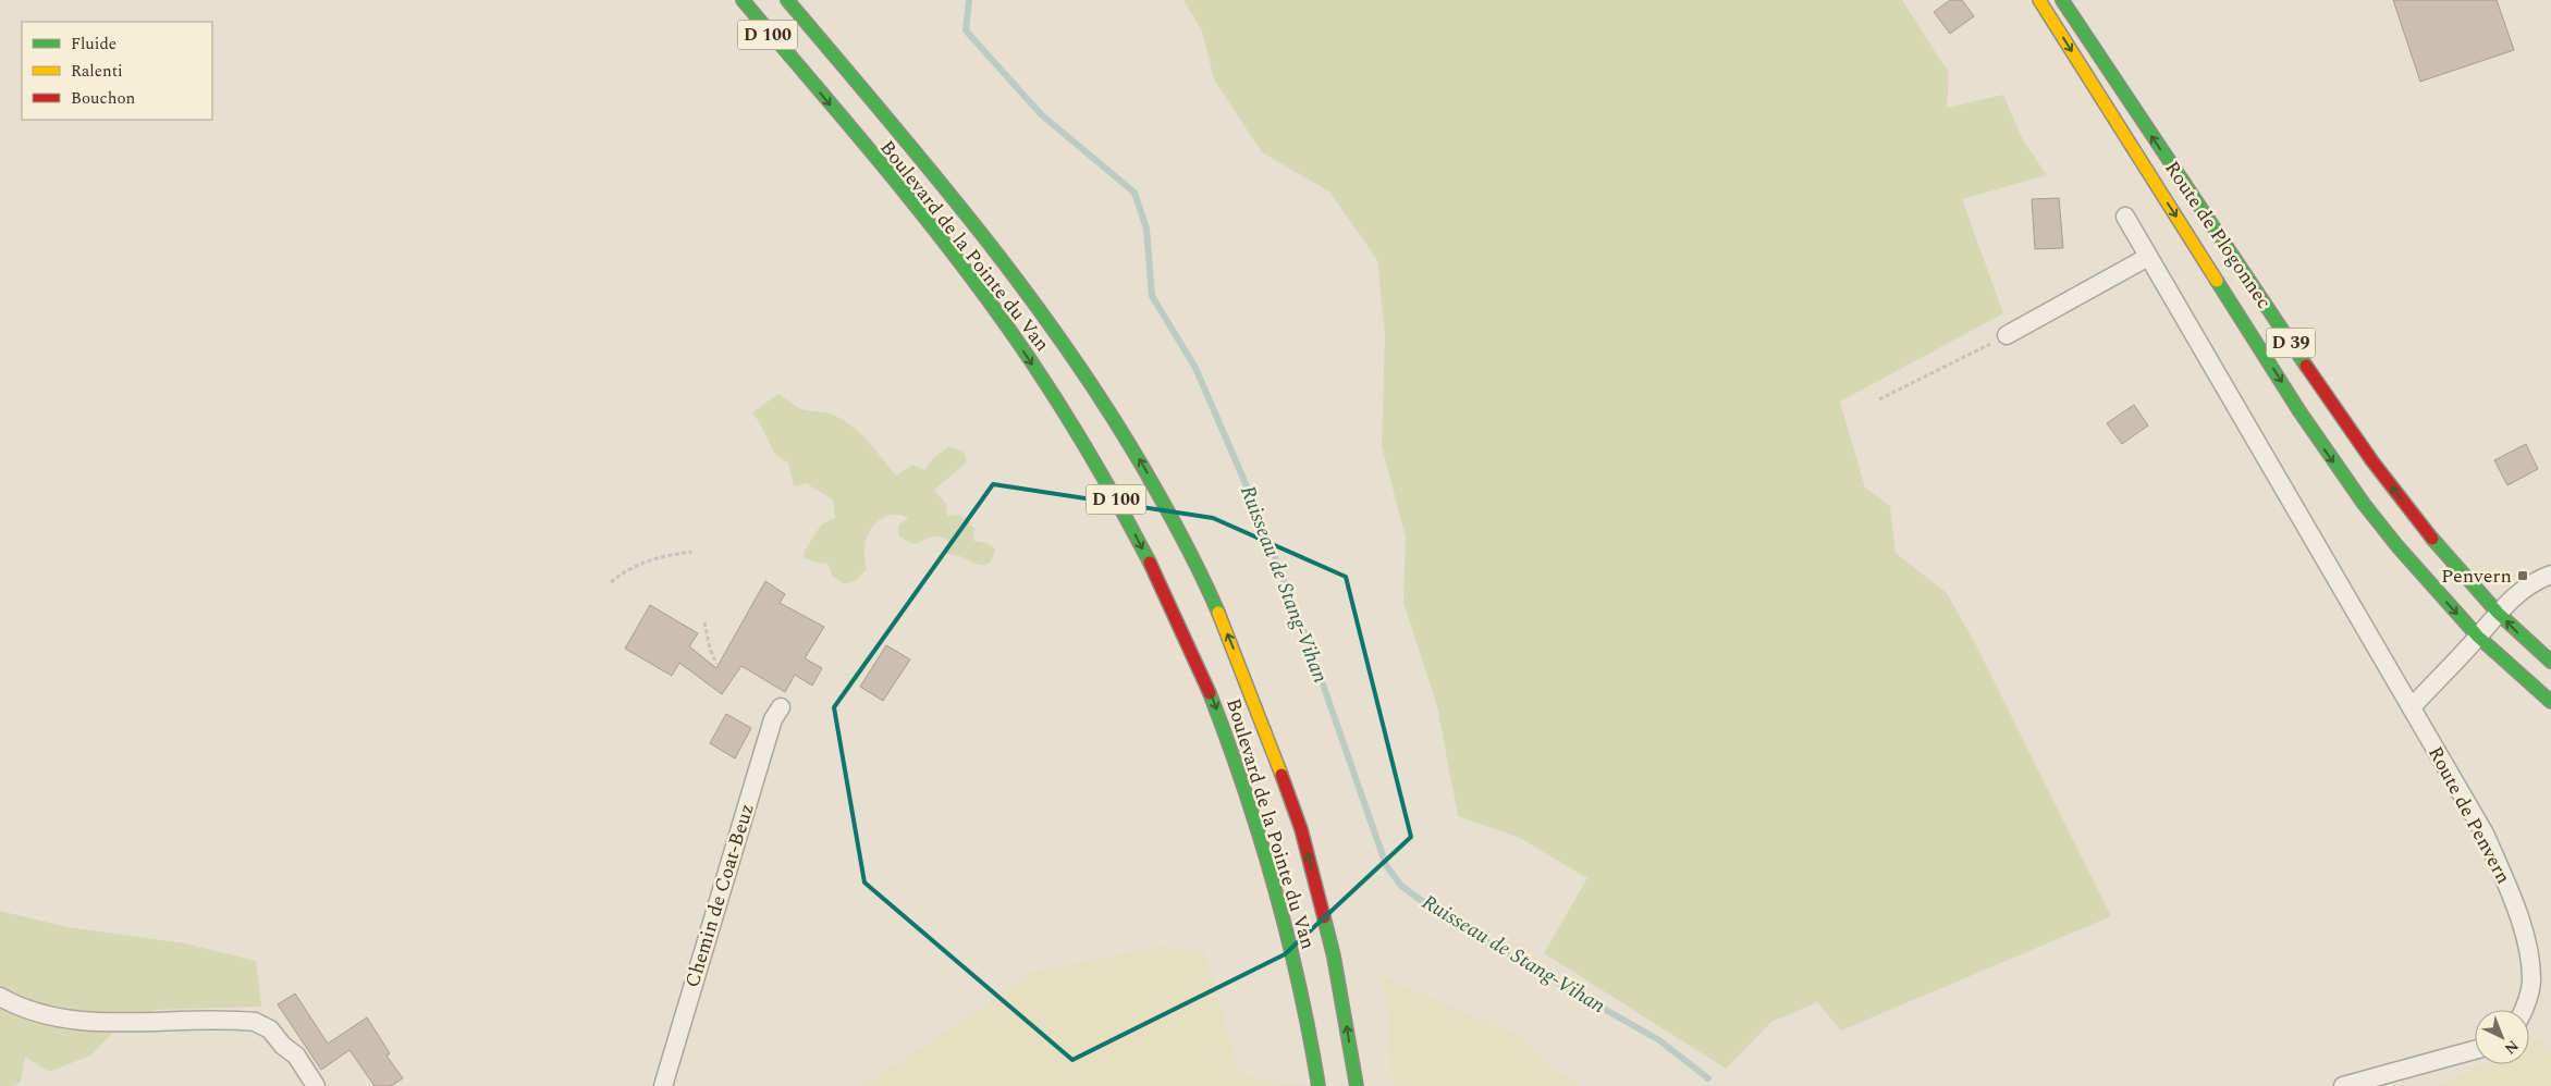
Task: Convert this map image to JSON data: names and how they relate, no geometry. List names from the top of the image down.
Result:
{
  "streets": {
    "main road": [
      "D 100",
      "Route de Plogonnec",
      "Boulevard de la Pointe du Van",
      "D 39"
    ],
    "street": ["Route de Penvern", "Chemin de Coat-Beuz"]
  },
  "crossings": [
    ["D 100", "Boulevard de la Pointe du Van"]
  ],
  "water": ["Ruisseau de Stang-Vihan"],
  "places": {
    "transit": ["Penvern"]
  },
  "legend": ["Fluide", "Ralenti", "Bouchon"],
  "north": "bottom right"
}
